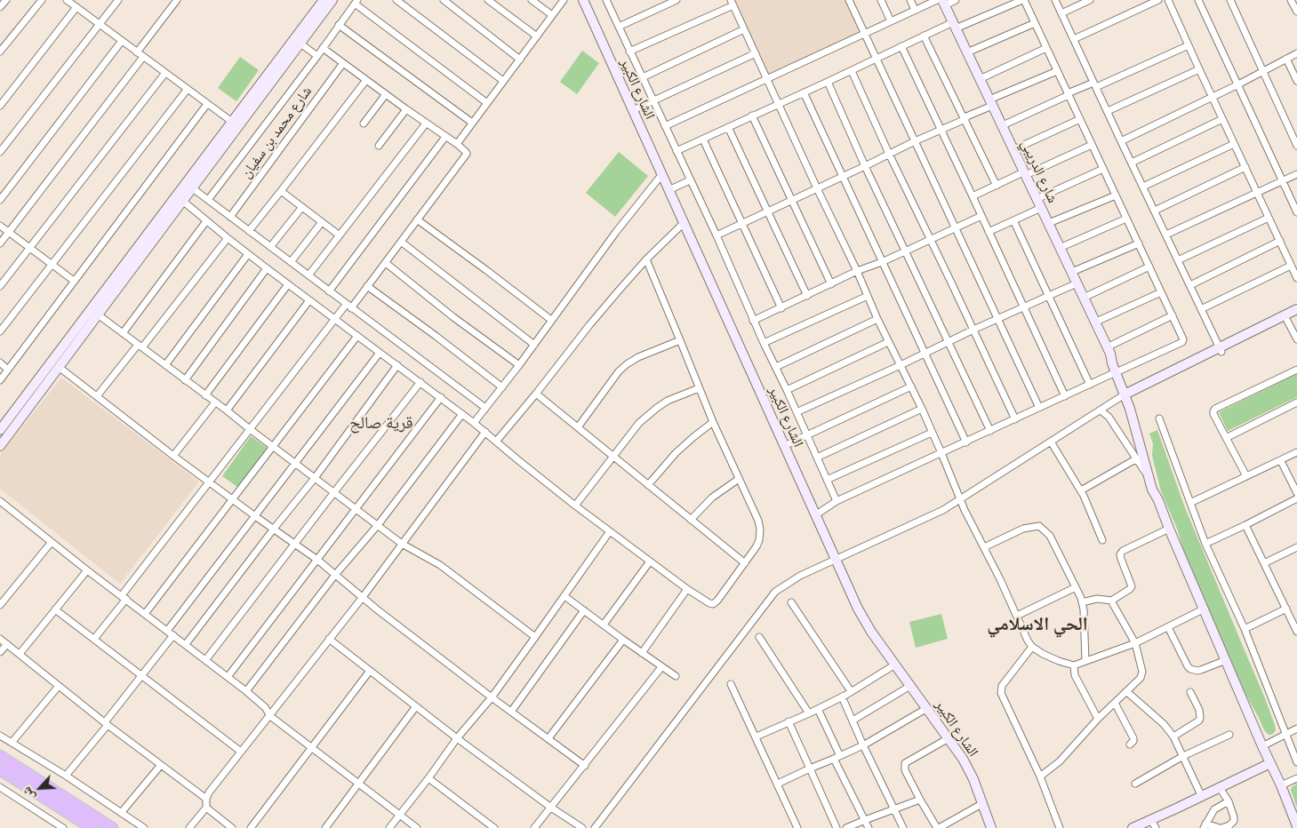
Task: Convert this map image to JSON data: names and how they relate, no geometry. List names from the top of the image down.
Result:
{
  "streets": {
    "street": ["الشارع الكبير", "شارع محمد بن سفيان", "شارع الدريبي"]
  },
  "districts": ["قرية صالح", "الحي الاسلامي"],
  "north": "bottom left"
}
